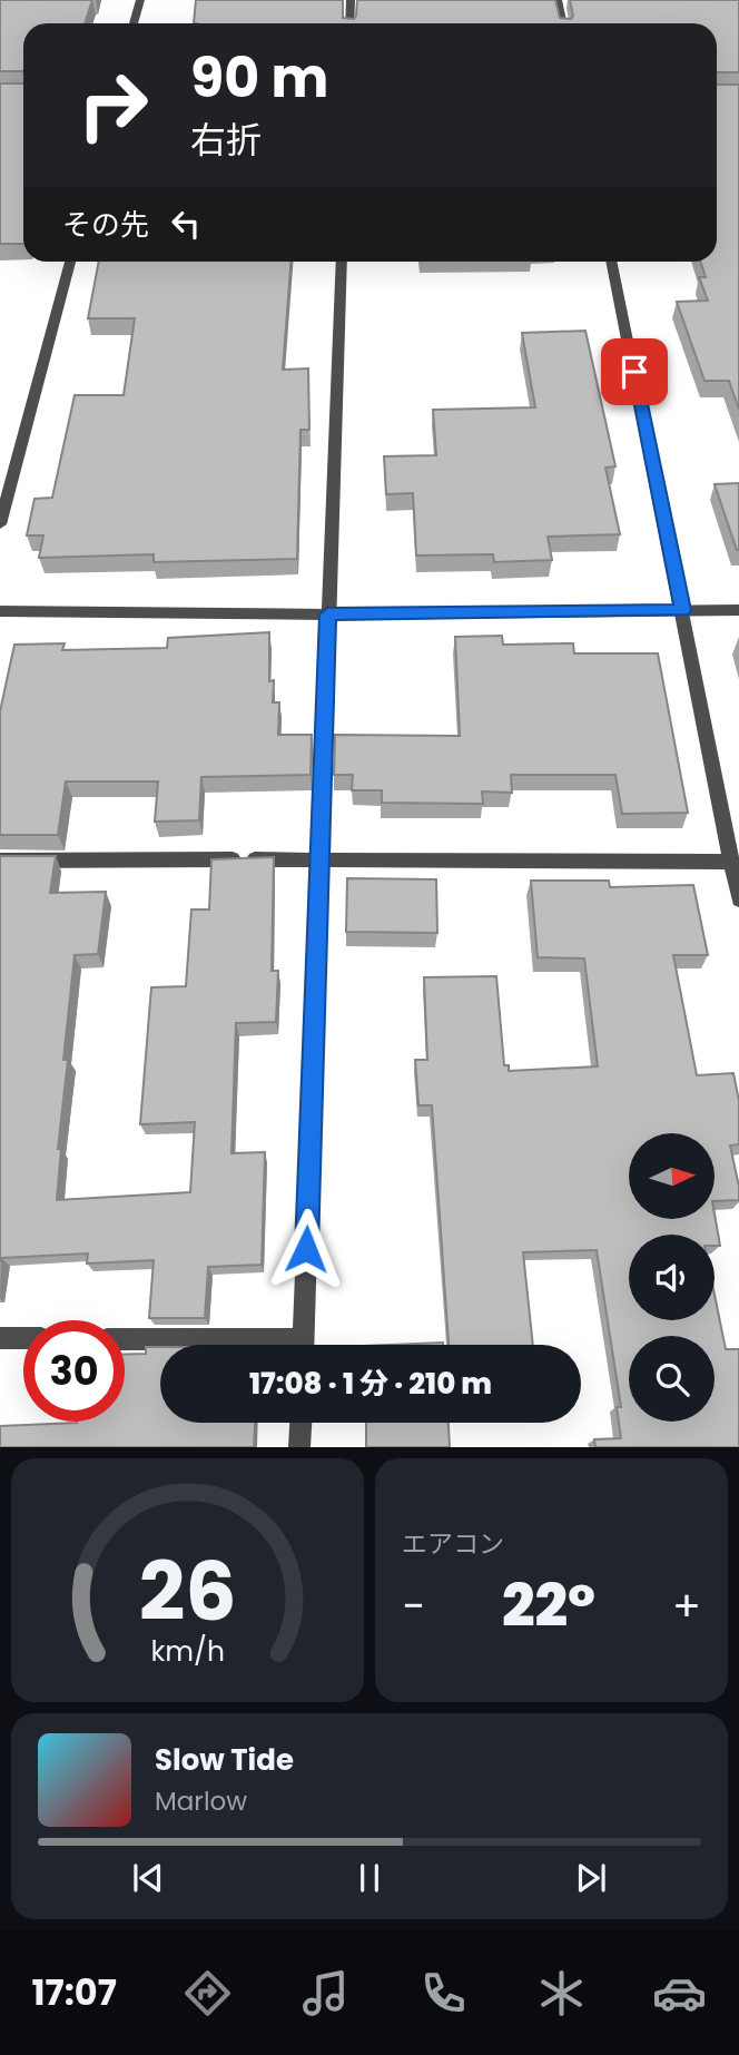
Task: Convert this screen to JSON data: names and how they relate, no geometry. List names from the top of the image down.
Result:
{
  "north": "right",
  "page": {
    "turn": ["90 m", "右折"],
    "then": "その先",
    "limit": "30",
    "trip": "17:08 · 1 分 · 210 m",
    "tile": "エアコン",
    "heat": ["−", "22°", "+"],
    "song": ["Slow Tide", "Marlow"],
    "tabs": "17:07",
    "gauge": ["26", "km/h"]
  }
}
